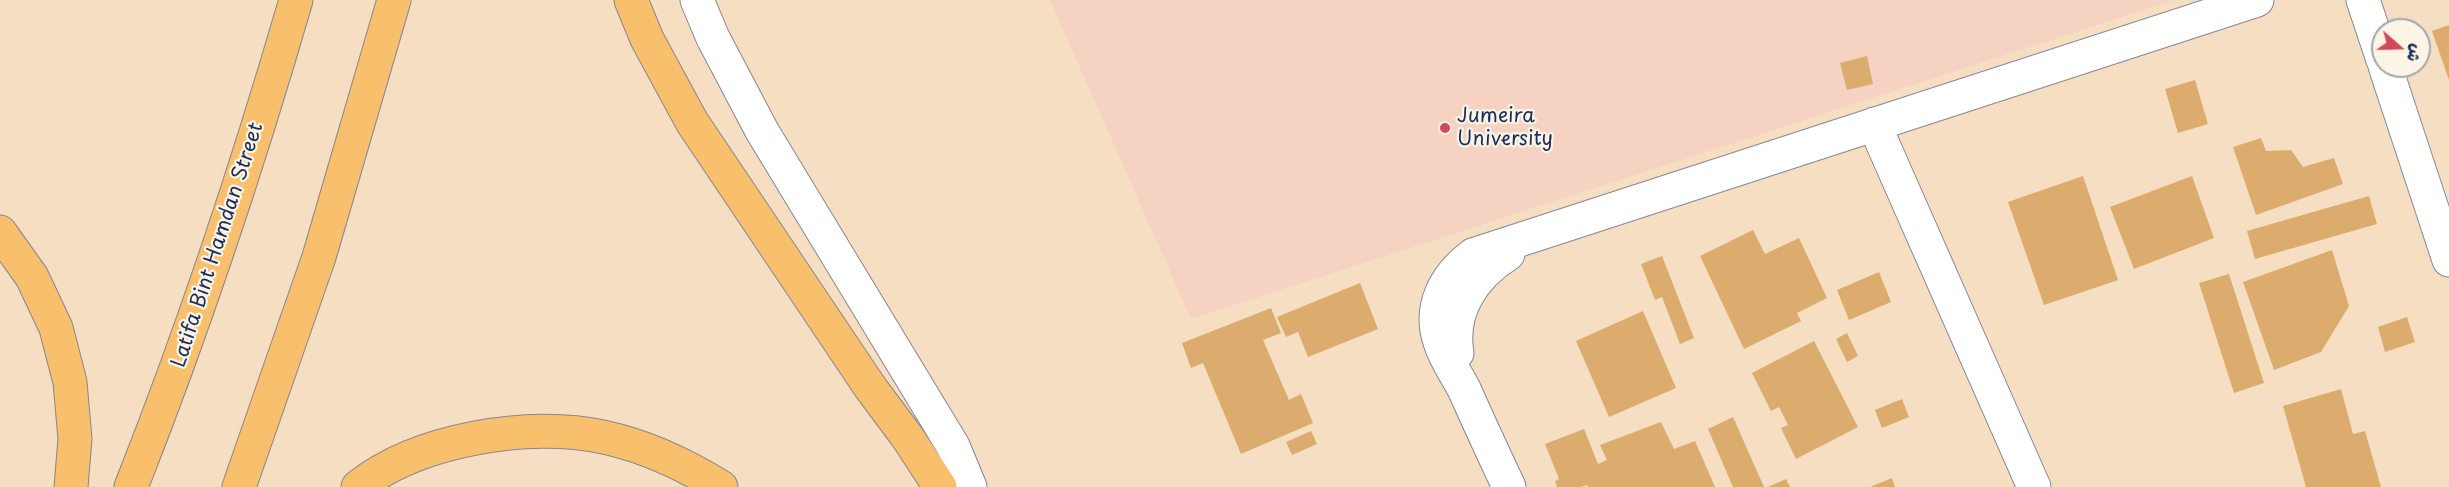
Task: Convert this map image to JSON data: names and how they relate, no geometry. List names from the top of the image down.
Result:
{
  "streets": {
    "main road": ["Latifa Bint Hamdan Street"]
  },
  "places": ["Jumeira University"],
  "north": "right"
}
